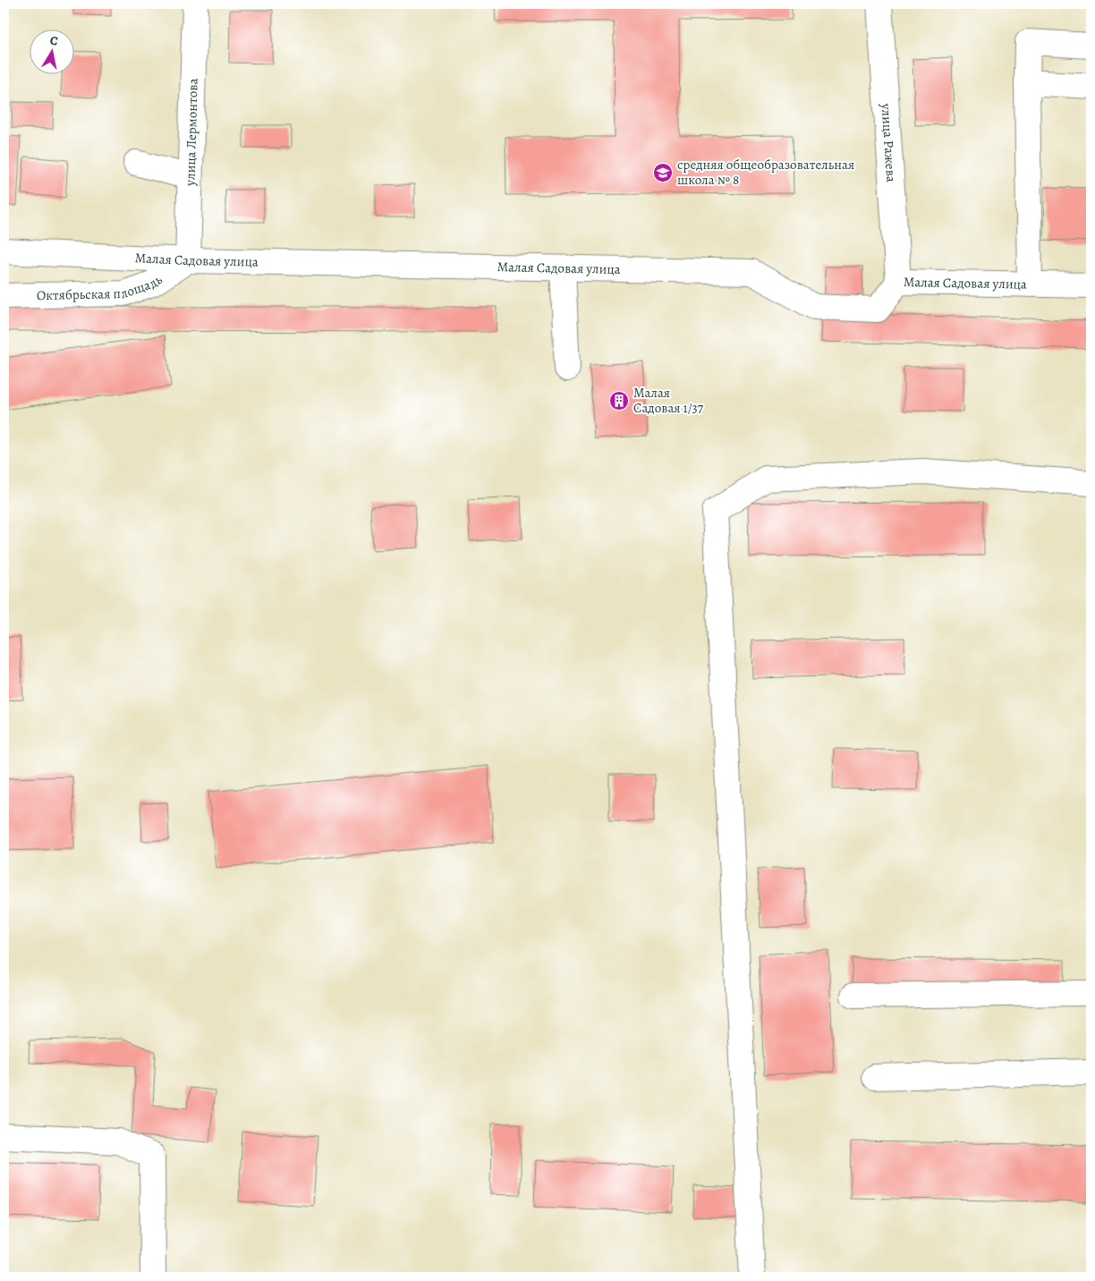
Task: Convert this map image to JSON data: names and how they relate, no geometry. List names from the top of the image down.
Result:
{
  "streets": {
    "street": [
      "улица Лермонтова",
      "улица Ражева",
      "Малая Садовая улица",
      "Октябрьская площадь"
    ]
  },
  "crossings": [
    ["улица Лермонтова", "Малая Садовая улица"],
    ["улица Лермонтова", "Октябрьская площадь"],
    ["улица Ражева", "Малая Садовая улица"],
    ["Малая Садовая улица", "Октябрьская площадь"]
  ],
  "places": {
    "school or university": ["средняя общеобразовательная школа № 8"],
    "building": ["Малая Садовая 1/37"]
  },
  "north": "top"
}
